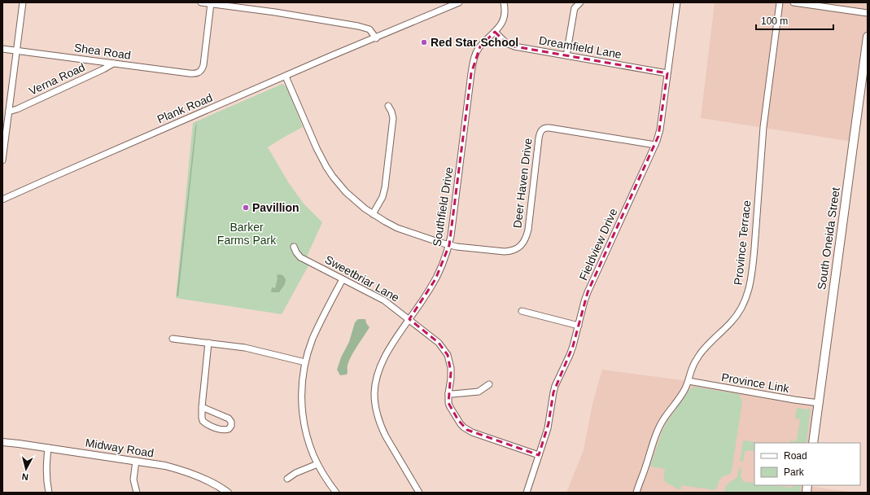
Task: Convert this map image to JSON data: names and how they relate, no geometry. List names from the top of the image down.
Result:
{
  "streets": {
    "highway": ["South Oneida Street"],
    "main road": ["Midway Road"],
    "street": [
      "Dreamfield Lane",
      "Shea Road",
      "Verna Road",
      "Plank Road",
      "Deer Haven Drive",
      "Southfield Drive",
      "Province Terrace",
      "Fieldview Drive",
      "Sweetbriar Lane",
      "Province Link"
    ]
  },
  "crossings": [
    ["Dreamfield Lane", "Southfield Drive"],
    ["Dreamfield Lane", "Fieldview Drive"],
    ["Shea Road", "Verna Road"],
    ["Plank Road", "Deer Haven Drive"],
    ["Deer Haven Drive", "Southfield Drive"],
    ["Deer Haven Drive", "Fieldview Drive"],
    ["Southfield Drive", "Sweetbriar Lane"],
    ["South Oneida Street", "Province Link"],
    ["Province Terrace", "Province Link"],
    ["Fieldview Drive", "Sweetbriar Lane"]
  ],
  "parks": ["Barker Farms Park"],
  "places": ["Red Star School", "Pavillion"],
  "legend": ["Road", "Park"],
  "scale_bar": "100 m",
  "north": "bottom"
}
